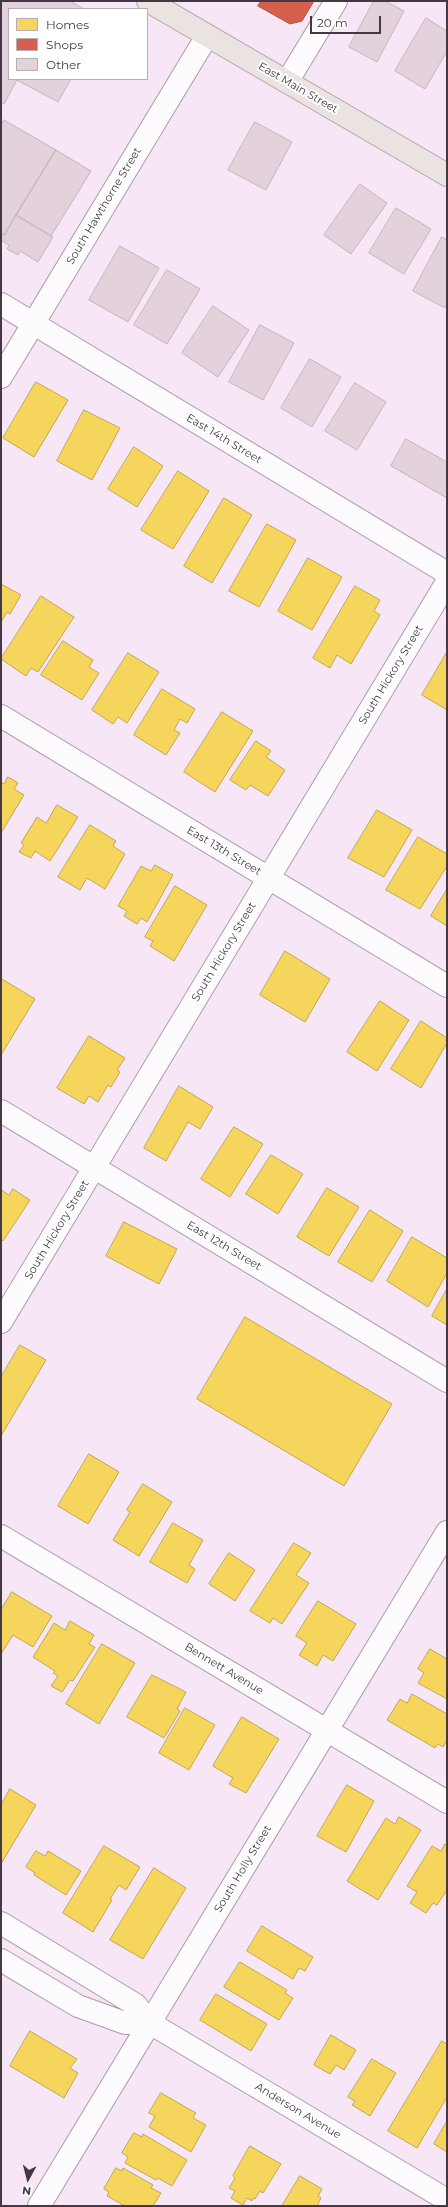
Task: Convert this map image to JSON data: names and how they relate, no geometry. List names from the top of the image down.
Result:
{
  "streets": {
    "main road": ["East Main Street"],
    "street": [
      "South Hawthorne Street",
      "East 14th Street",
      "South Hickory Street",
      "East 13th Street",
      "East 12th Street",
      "Bennett Avenue",
      "South Holly Street",
      "Anderson Avenue"
    ]
  },
  "crossings": [
    ["East Main Street", "South Hawthorne Street"],
    ["South Hawthorne Street", "East 14th Street"],
    ["South Hickory Street", "East 13th Street"],
    ["South Hickory Street", "East 12th Street"],
    ["Bennett Avenue", "South Holly Street"],
    ["South Holly Street", "Anderson Avenue"]
  ],
  "legend": ["Homes", "Shops", "Other"],
  "scale_bar": "20 m",
  "north": "bottom"
}
